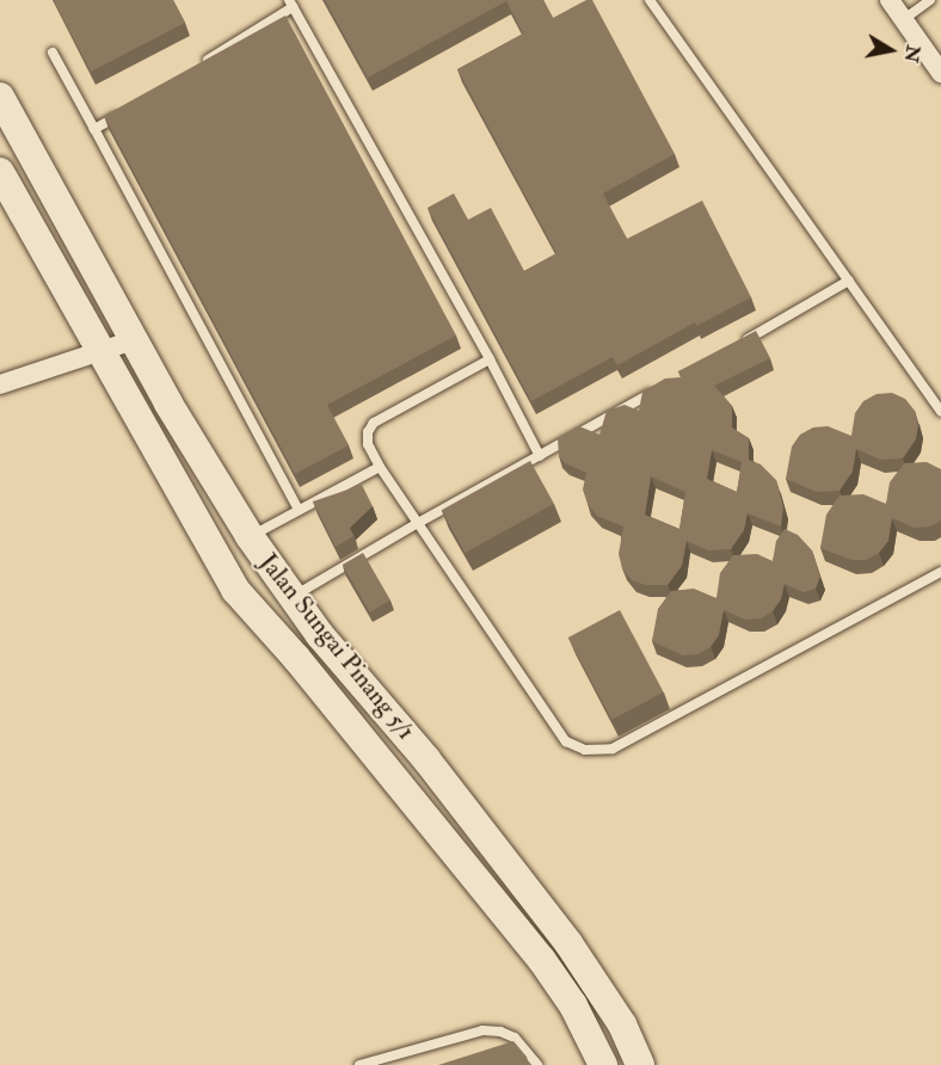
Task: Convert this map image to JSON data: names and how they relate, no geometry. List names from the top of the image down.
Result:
{
  "streets": {
    "street": ["Jalan Sungai Pinang 5/1"]
  },
  "north": "right"
}
